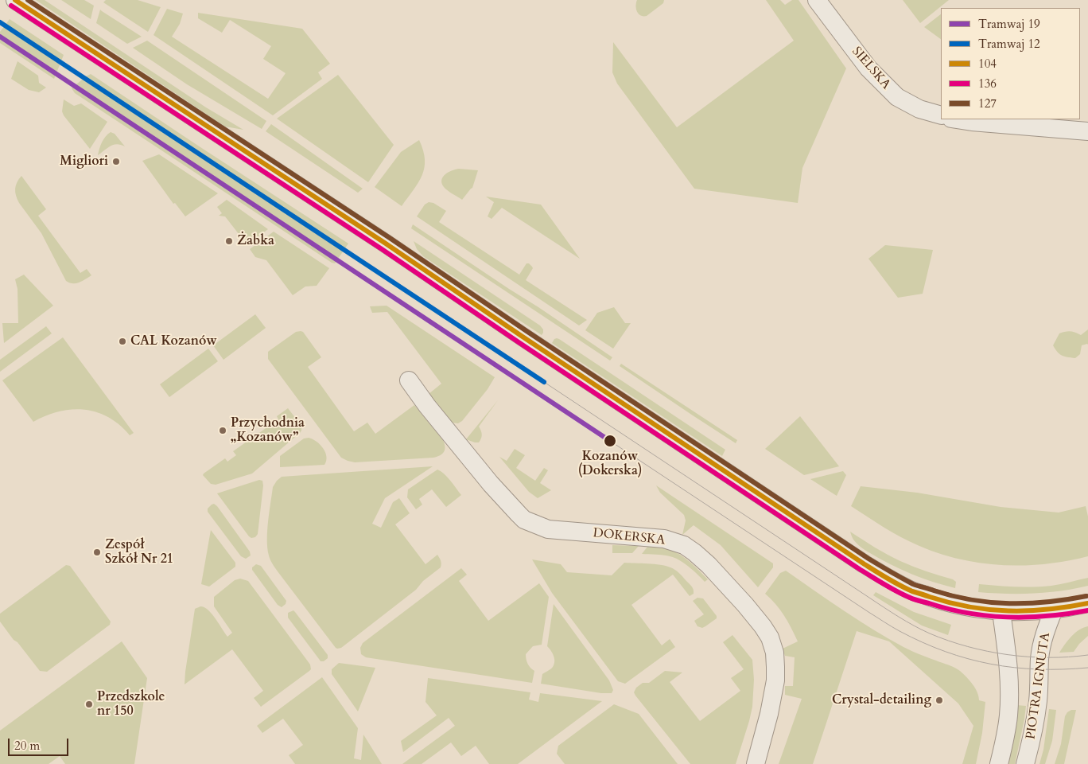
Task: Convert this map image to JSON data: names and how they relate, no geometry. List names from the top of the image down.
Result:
{
  "streets": {
    "street": ["SIELSKA", "DOKERSKA", "PIOTRA IGNUTA"]
  },
  "places": [
    "Migliori",
    "Żabka",
    "CAL Kozanów",
    "Przychodnia „Kozanów”",
    "Kozanów (Dokerska)",
    "Zespół Szkół Nr 21",
    "Crystal-detailing",
    "Przedszkole nr 150"
  ],
  "lines": [
    "transit line 104",
    "transit line 127",
    "transit line 136",
    "tram line 12",
    "tram line 19"
  ],
  "legend": [
    "Tramwaj 19",
    "Tramwaj 12",
    "104",
    "136",
    "127"
  ],
  "scale_bar": "20 m"
}
